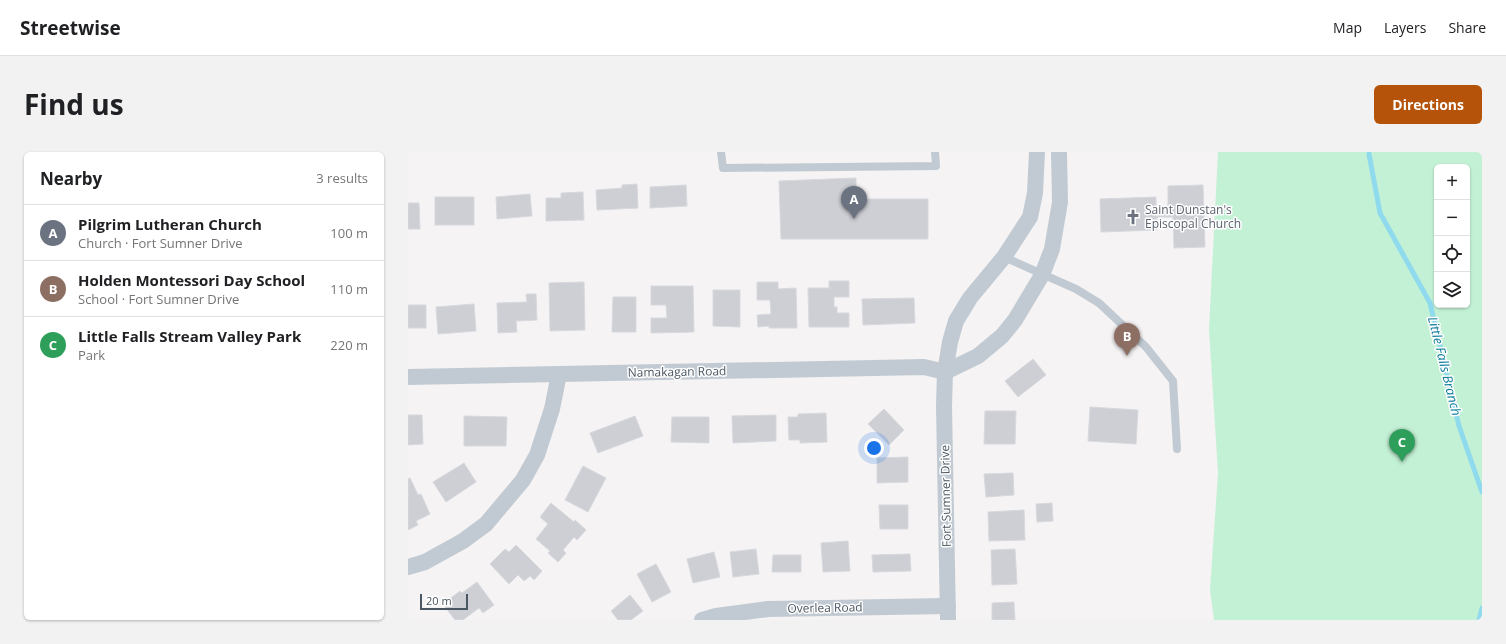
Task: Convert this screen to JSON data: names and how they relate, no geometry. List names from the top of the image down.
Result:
{
  "streets": {
    "street": ["Namakagan Road", "Fort Sumner Drive", "Overlea Road"]
  },
  "crossings": [
    ["Namakagan Road", "Fort Sumner Drive"],
    ["Fort Sumner Drive", "Overlea Road"]
  ],
  "water": ["Little Falls Branch"],
  "places": {
    "church": ["Saint Dunstan's Episcopal Church"]
  },
  "scale_bar": "20 m",
  "page": {
    "header": "Streetwise",
    "nav": ["Map", "Layers", "Share"],
    "title": "Find us",
    "buttons": "Directions",
    "heading": ["Nearby", "3 results"],
    "map_buttons": ["+", "−"],
    "pins": ["A", "B", "C"],
    "list": [
      {
        "mark": "A",
        "name": "Pilgrim Lutheran Church",
        "note": "Church · Fort Sumner Drive",
        "value": "100 m"
      },
      {
        "mark": "B",
        "name": "Holden Montessori Day School",
        "note": "School · Fort Sumner Drive",
        "value": "110 m"
      },
      {
        "mark": "C",
        "name": "Little Falls Stream Valley Park",
        "note": "Park",
        "value": "220 m"
      }
    ],
    "scale": "20 m"
  }
}
